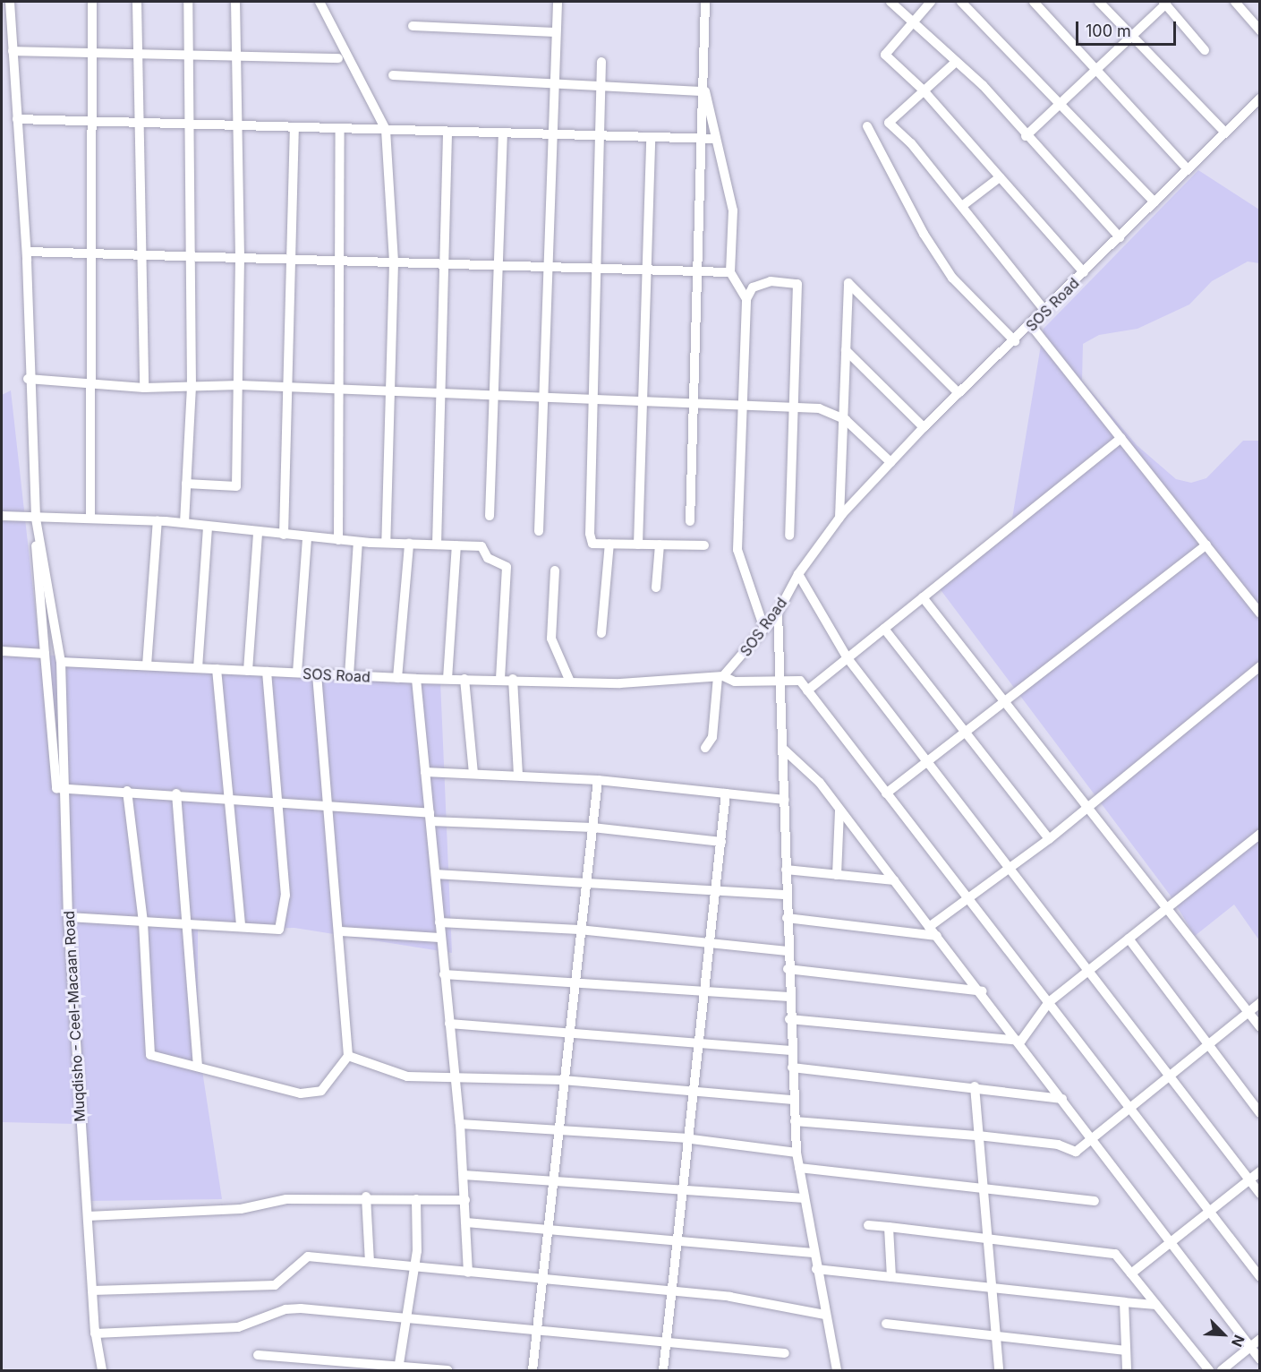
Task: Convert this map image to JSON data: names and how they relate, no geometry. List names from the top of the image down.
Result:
{
  "streets": {
    "street": ["SOS Road", "Muqdisho - Ceel-Macaan Road"]
  },
  "crossings": [
    ["SOS Road", "Muqdisho - Ceel-Macaan Road"]
  ],
  "scale_bar": "100 m",
  "north": "bottom right"
}
